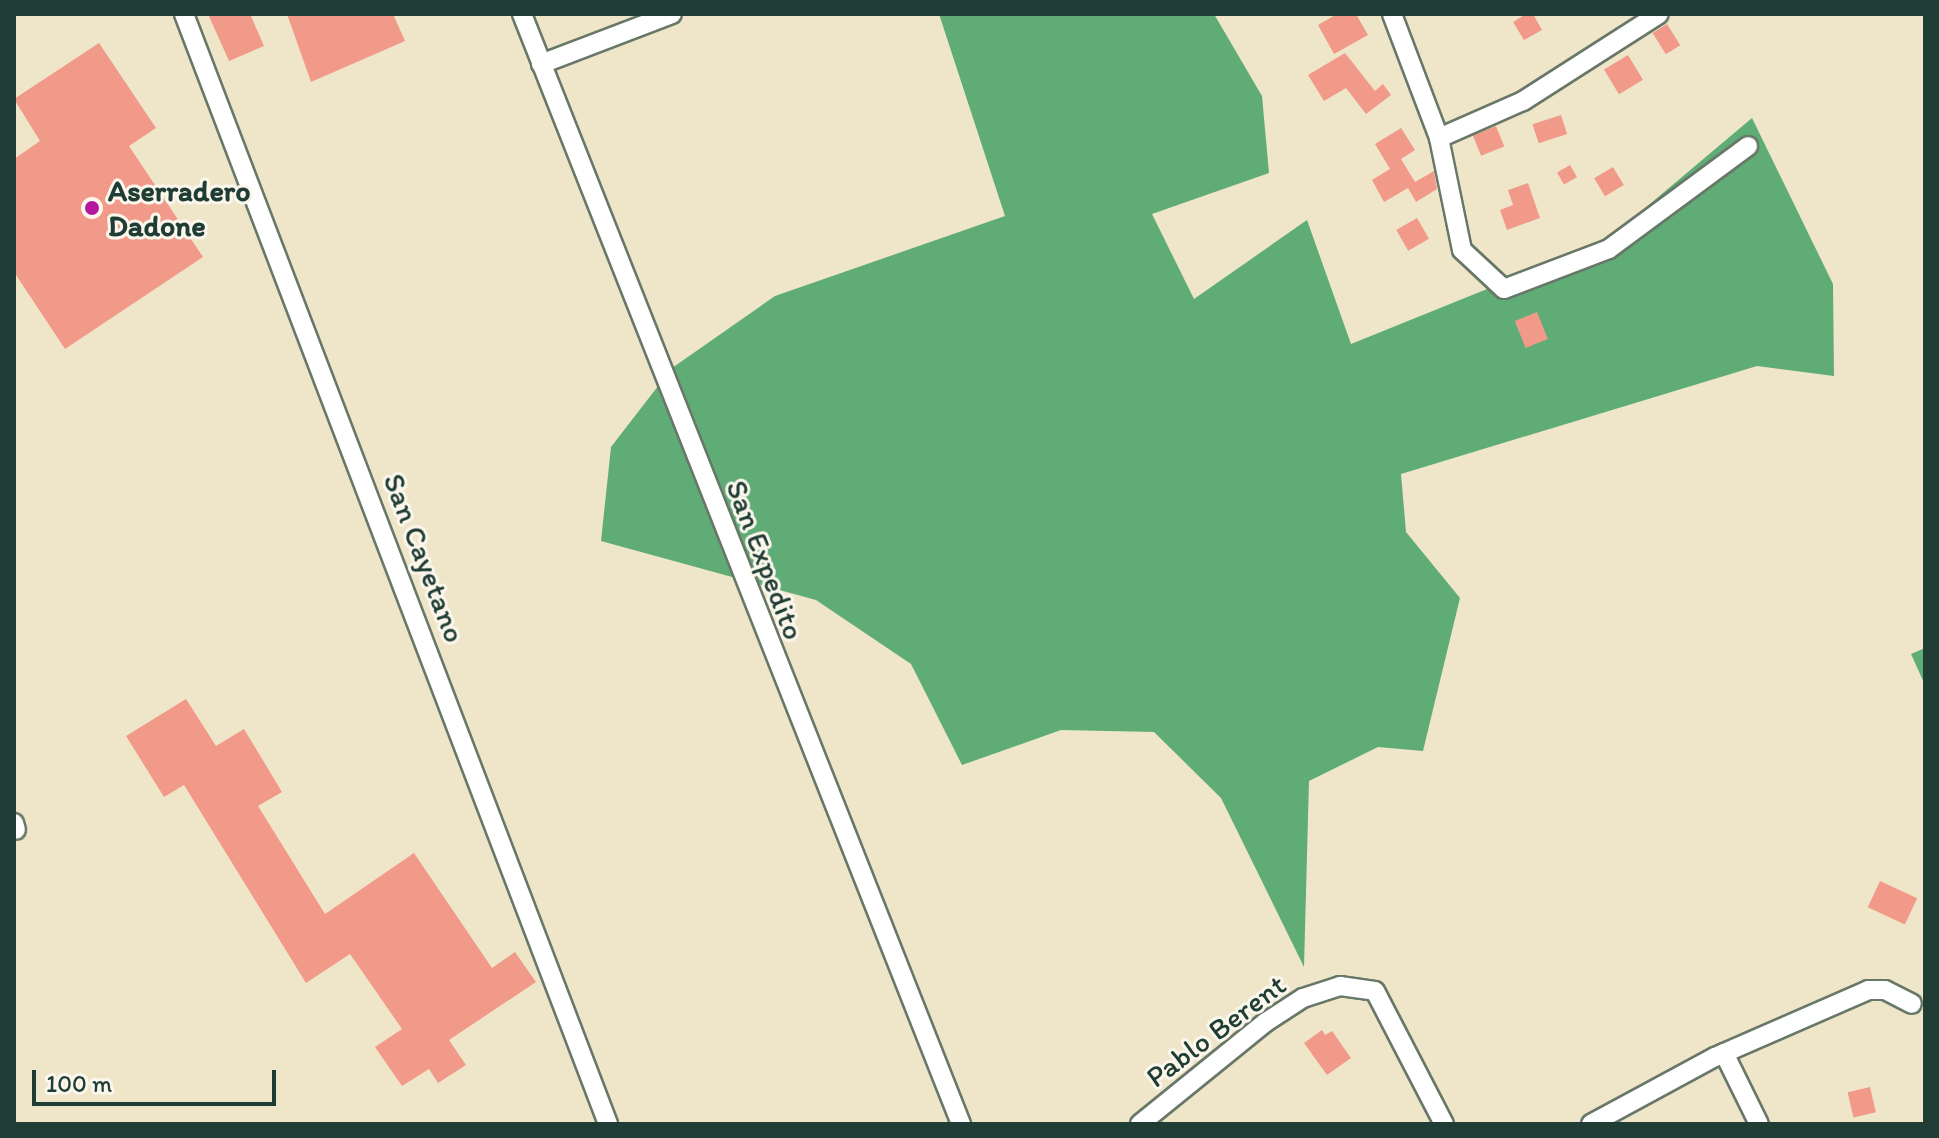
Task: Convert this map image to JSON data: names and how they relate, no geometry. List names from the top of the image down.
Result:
{
  "streets": {
    "street": ["San Cayetano", "San Expedito", "Pablo Berent"]
  },
  "places": ["Aserradero Dadone"],
  "scale_bar": "100 m"
}
